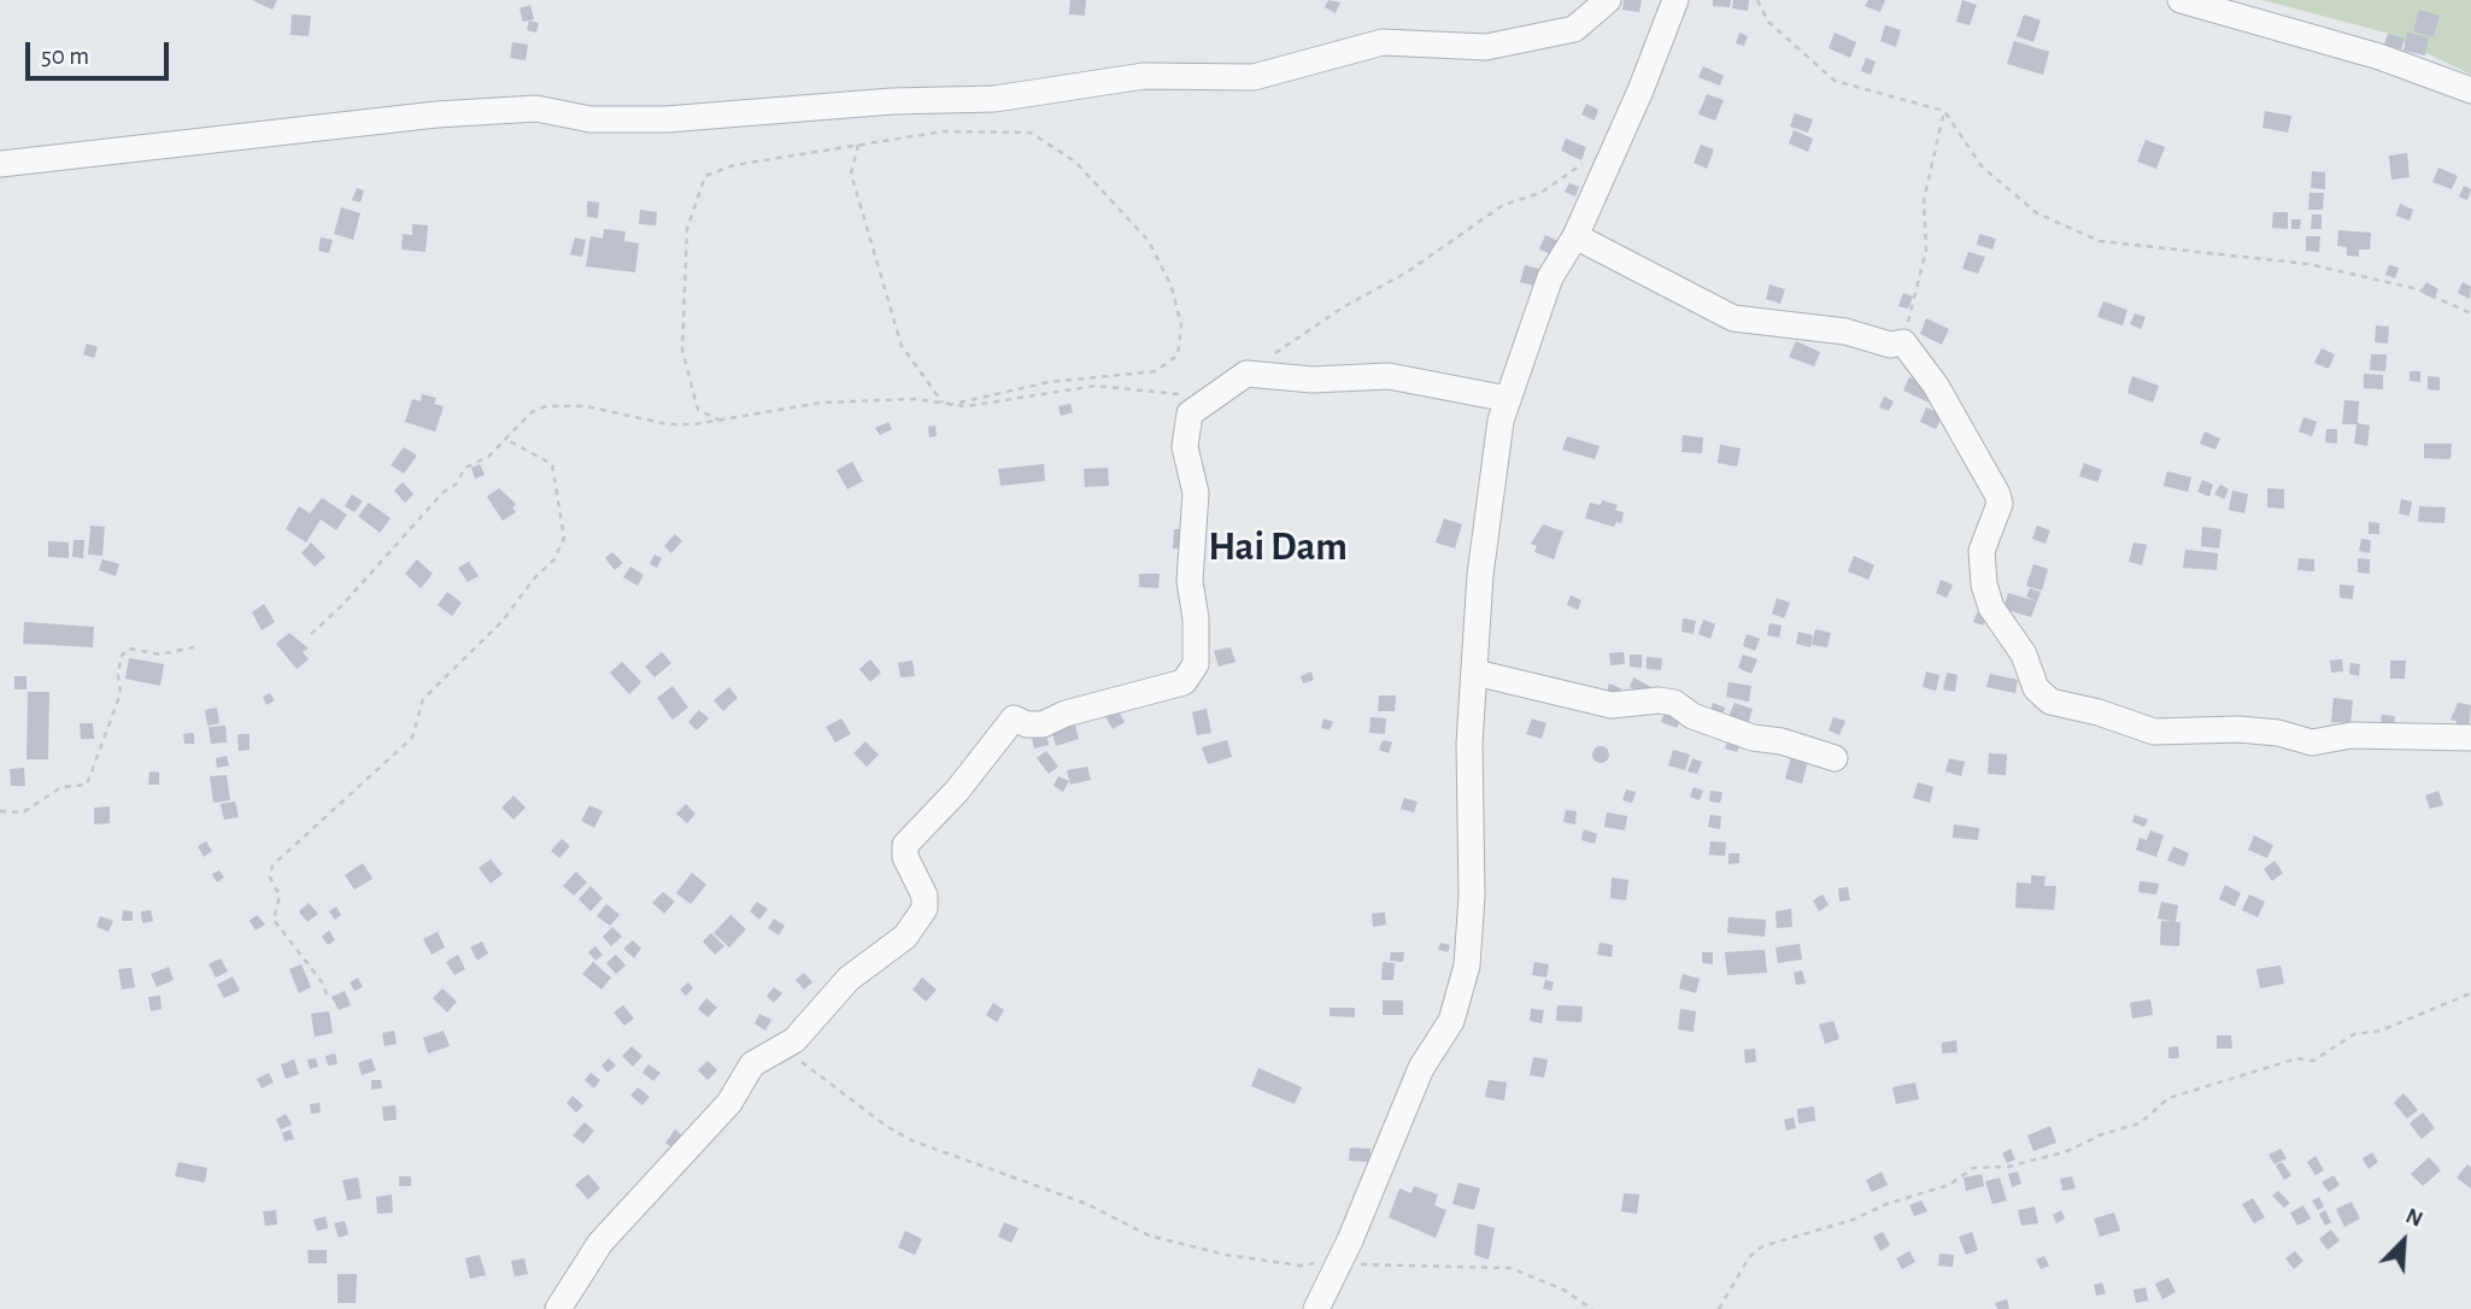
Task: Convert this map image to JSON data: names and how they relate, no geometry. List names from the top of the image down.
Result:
{
  "districts": ["Hai Dam"],
  "scale_bar": "50 m",
  "north": "top right"
}
